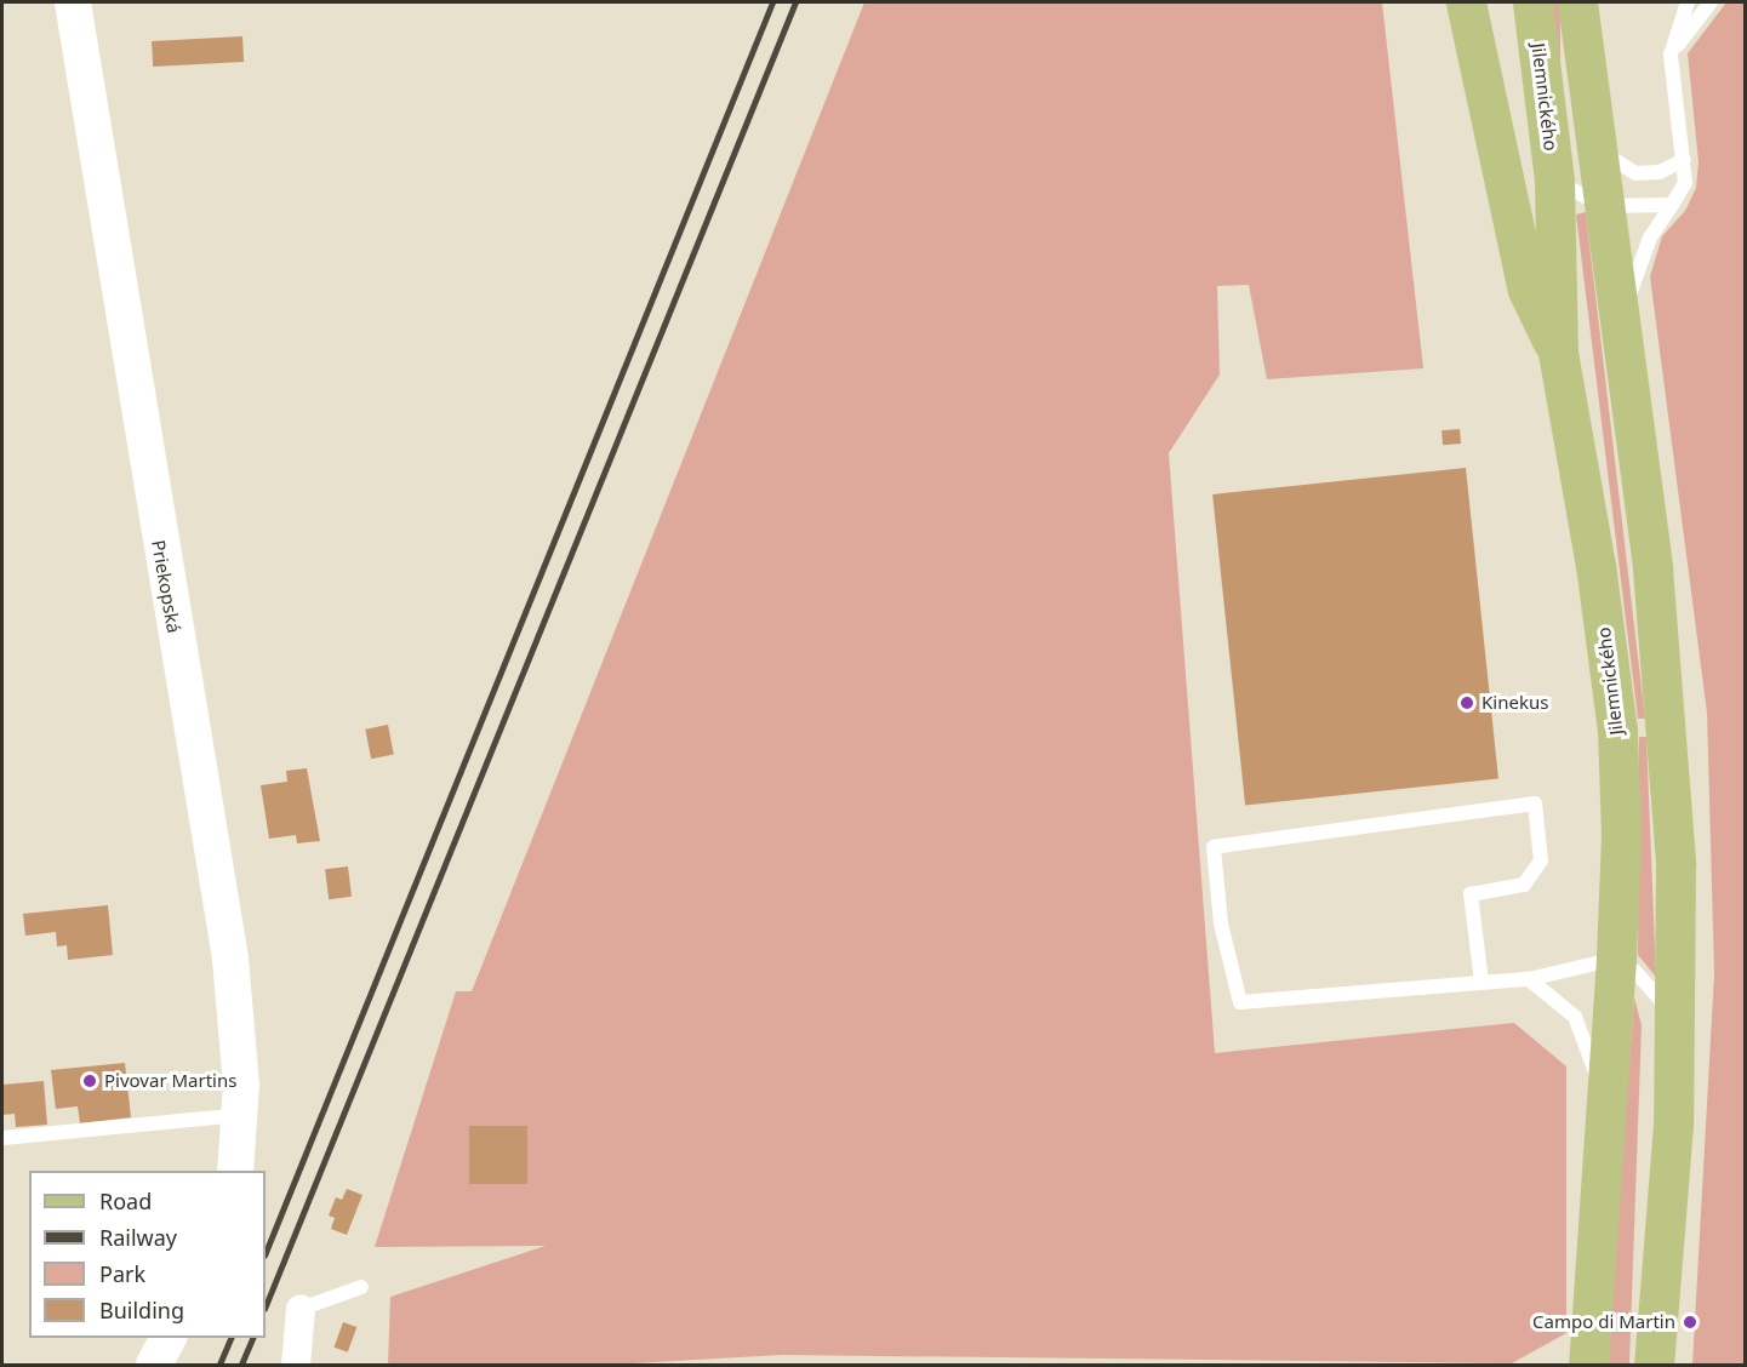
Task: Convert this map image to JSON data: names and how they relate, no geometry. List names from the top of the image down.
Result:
{
  "streets": {
    "main road": ["Jilemnického"],
    "street": ["Priekopská"]
  },
  "places": ["Kinekus", "Pivovar Martins", "Campo di Martin"],
  "legend": [
    "Road",
    "Railway",
    "Park",
    "Building"
  ]
}
